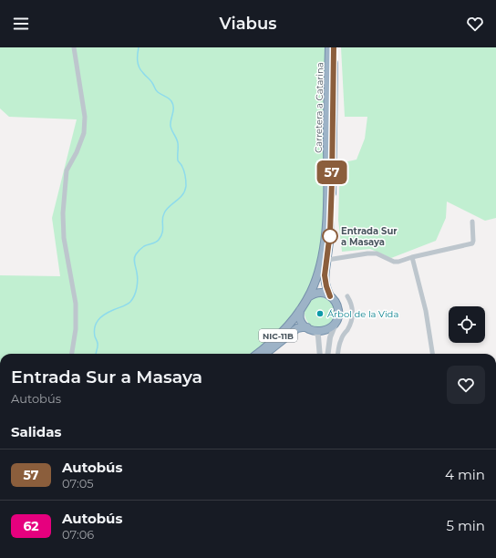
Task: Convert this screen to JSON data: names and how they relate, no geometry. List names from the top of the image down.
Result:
{
  "streets": {
    "highway": ["Carretera a Catarina", "NIC-11B"]
  },
  "crossings": [
    ["Carretera a Catarina", "NIC-11B"]
  ],
  "places": ["Entrada Sur a Masaya", "Árbol de la Vida"],
  "lines": ["bus line 57"],
  "page": {
    "header": "Viabus",
    "on_map": "57",
    "heading": [
      ["Entrada Sur a Masaya", "Autobús"],
      "Salidas"
    ],
    "list": [
      {
        "mark": "57",
        "name": "Autobús",
        "note": "07:05",
        "value": "4 min"
      },
      {
        "mark": "62",
        "name": "Autobús",
        "note": "07:06",
        "value": "5 min"
      }
    ]
  }
}
